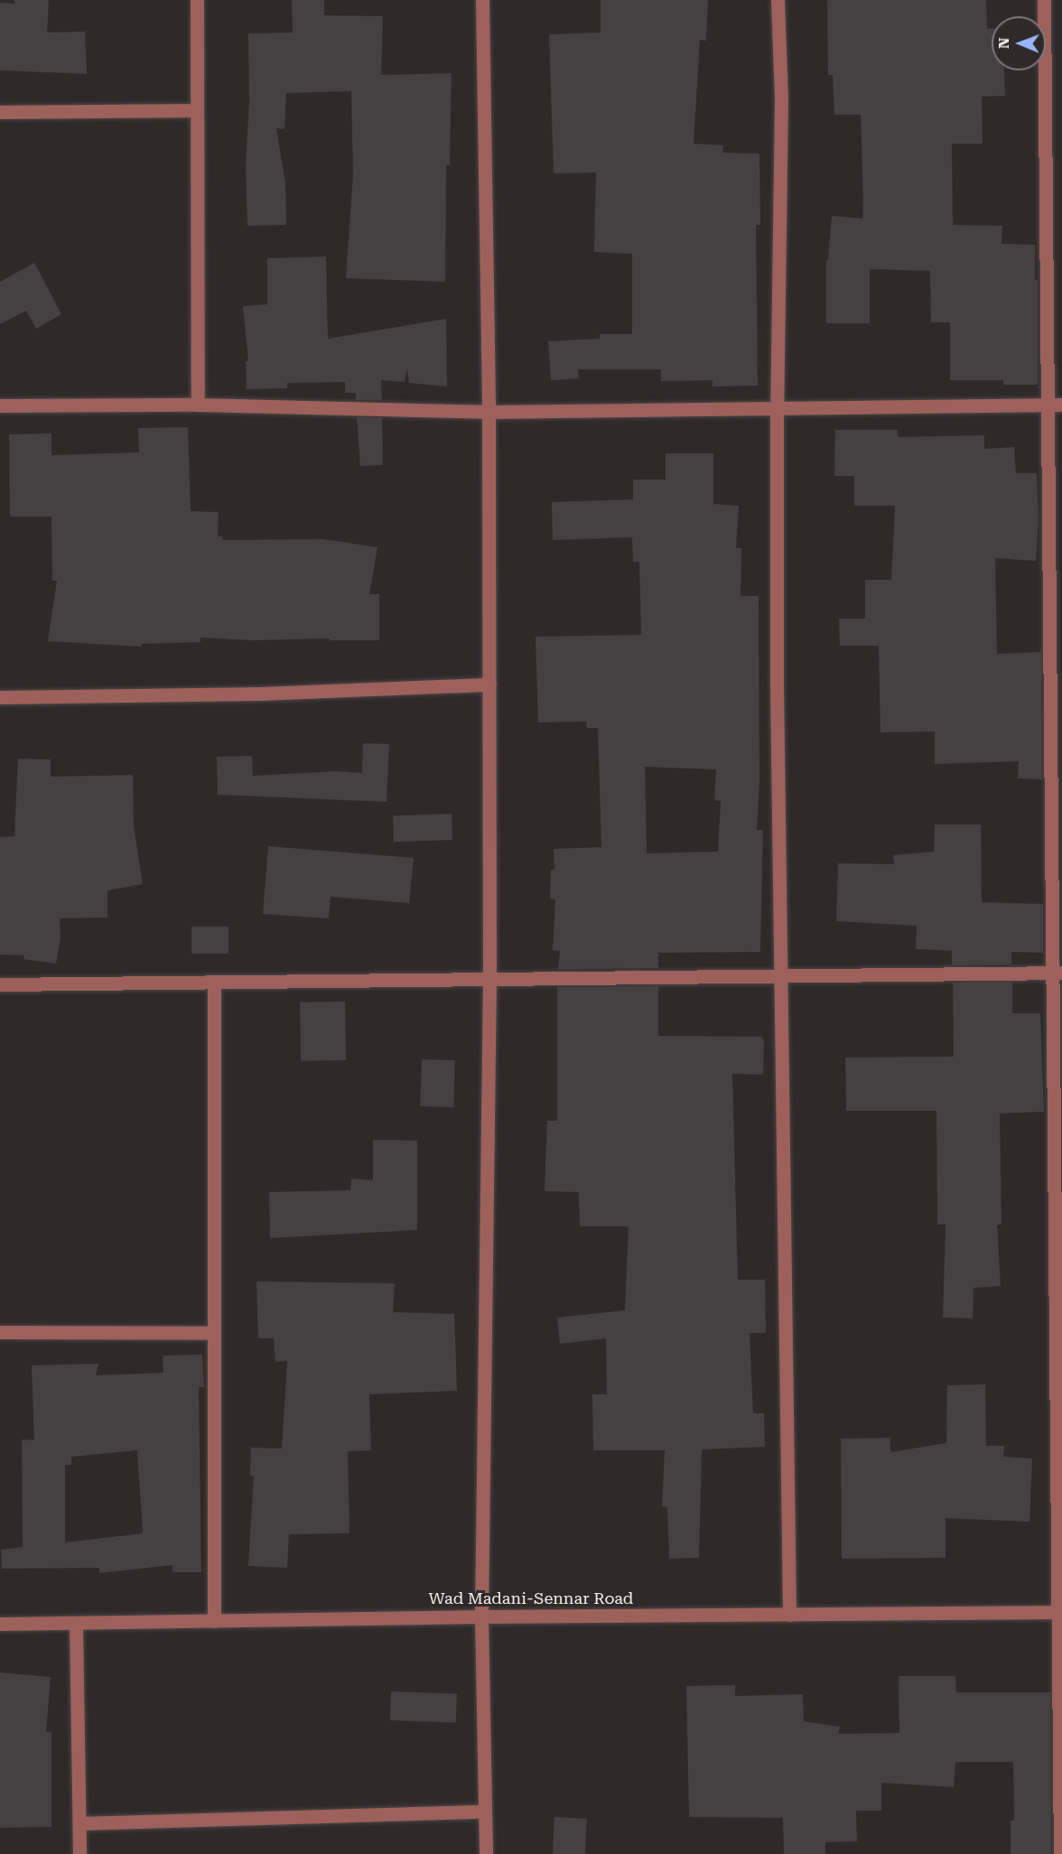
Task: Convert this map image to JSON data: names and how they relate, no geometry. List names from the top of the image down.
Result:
{
  "streets": {
    "street": ["Wad Madani-Sennar Road"]
  },
  "north": "left"
}
